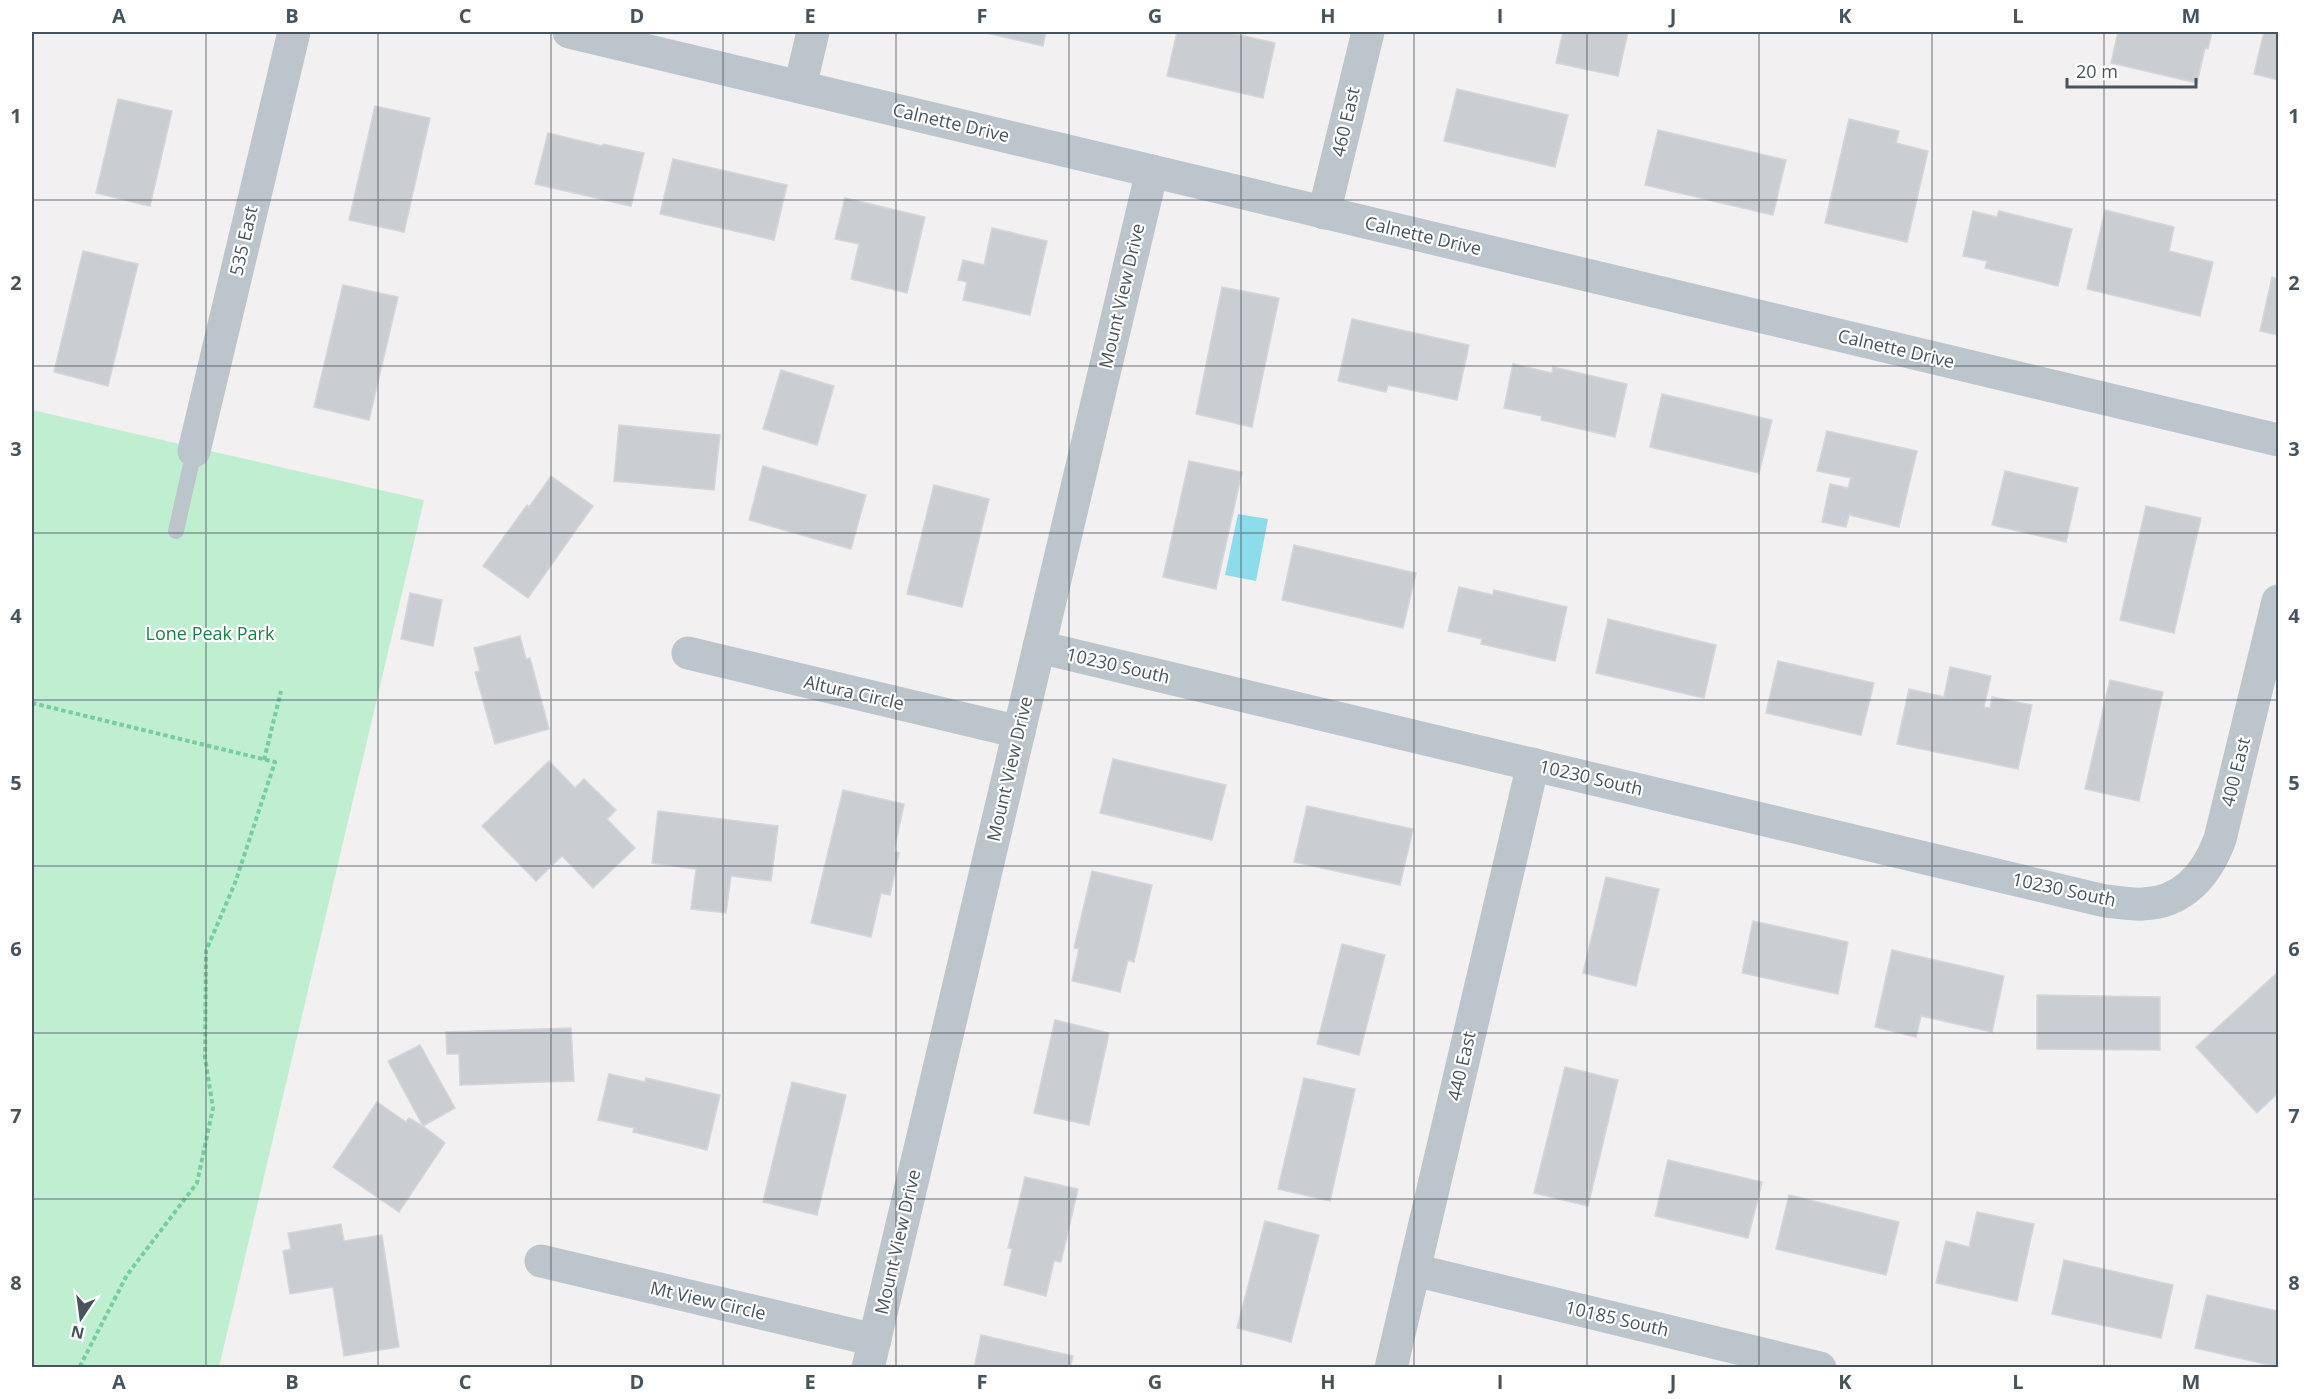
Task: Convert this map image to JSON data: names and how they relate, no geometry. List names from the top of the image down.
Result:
{
  "streets": {
    "street": [
      "460 East",
      "Calnette Drive",
      "535 East",
      "Mount View Drive",
      "10230 South",
      "Altura Circle",
      "400 East",
      "440 East",
      "Mt View Circle",
      "10185 South"
    ]
  },
  "crossings": [
    ["460 East", "Calnette Drive"],
    ["Calnette Drive", "Mount View Drive"],
    ["Mount View Drive", "10230 South"],
    ["Mount View Drive", "Altura Circle"],
    ["Mount View Drive", "Mt View Circle"],
    ["10230 South", "400 East"],
    ["10230 South", "440 East"],
    ["440 East", "10185 South"]
  ],
  "parks": ["Lone Peak Park"],
  "scale_bar": "20 m",
  "north": "bottom",
  "grid": {
    "columns": [
      "A",
      "B",
      "C",
      "D",
      "E",
      "F",
      "G",
      "H",
      "I",
      "J",
      "K",
      "L",
      "M"
    ],
    "rows": [
      "1",
      "2",
      "3",
      "4",
      "5",
      "6",
      "7",
      "8"
    ]
  }
}
